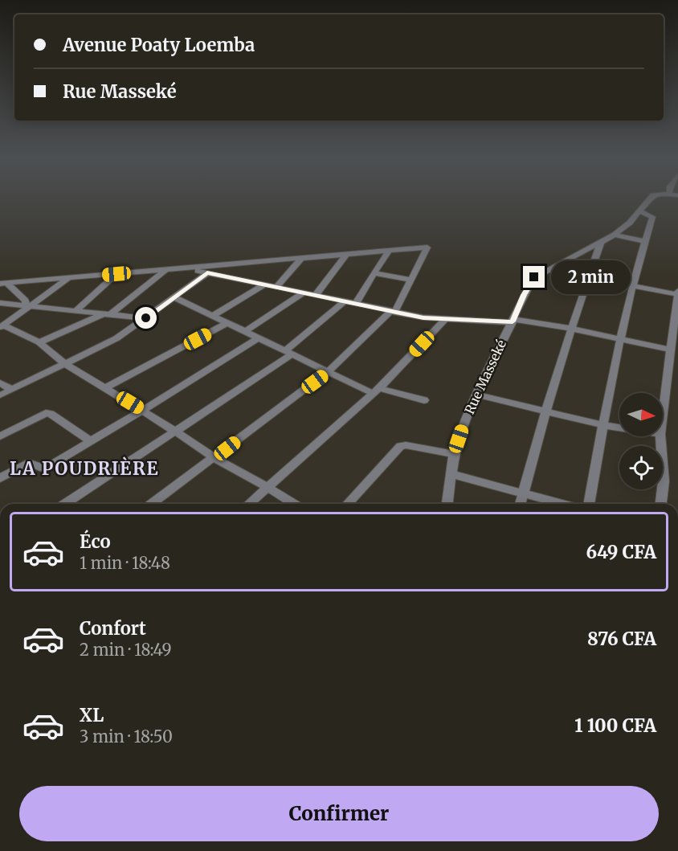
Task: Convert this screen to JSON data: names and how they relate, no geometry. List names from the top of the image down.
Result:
{
  "streets": {
    "street": ["Rue Masseké"]
  },
  "districts": ["LA POUDRIÈRE"],
  "north": "right",
  "page": {
    "banner": ["Avenue Poaty Loemba", "Rue Masseké"],
    "bubble": "2 min",
    "list": [
      {
        "name": "Éco",
        "note": "1 min · 18:48",
        "value": "649 CFA"
      },
      {
        "name": "Confort",
        "note": "2 min · 18:49",
        "value": "876 CFA"
      },
      {
        "name": "XL",
        "note": "3 min · 18:50",
        "value": "1 100 CFA"
      }
    ],
    "buttons": "Confirmer"
  }
}
